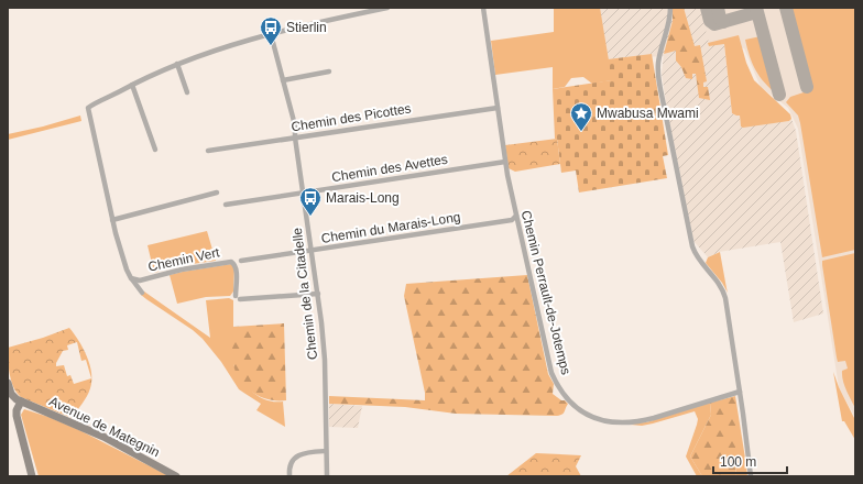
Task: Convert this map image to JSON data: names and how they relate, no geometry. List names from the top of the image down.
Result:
{
  "streets": {
    "main road": ["Avenue de Mategnin"],
    "street": [
      "Chemin des Picottes",
      "Chemin des Avettes",
      "Chemin du Marais-Long",
      "Chemin Vert",
      "Chemin Perrault-de-Jotemps",
      "Chemin de la Citadelle"
    ]
  },
  "crossings": [
    ["Chemin des Picottes", "Chemin Perrault-de-Jotemps"],
    ["Chemin des Picottes", "Chemin de la Citadelle"],
    ["Chemin des Avettes", "Chemin Perrault-de-Jotemps"],
    ["Chemin des Avettes", "Chemin de la Citadelle"],
    ["Chemin du Marais-Long", "Chemin Perrault-de-Jotemps"],
    ["Chemin du Marais-Long", "Chemin de la Citadelle"],
    ["Chemin Vert", "Chemin de la Citadelle"]
  ],
  "places": {
    "bus stop": ["Stierlin", "Marais-Long"],
    "place": ["Mwabusa Mwami"]
  },
  "scale_bar": "100 m"
}
